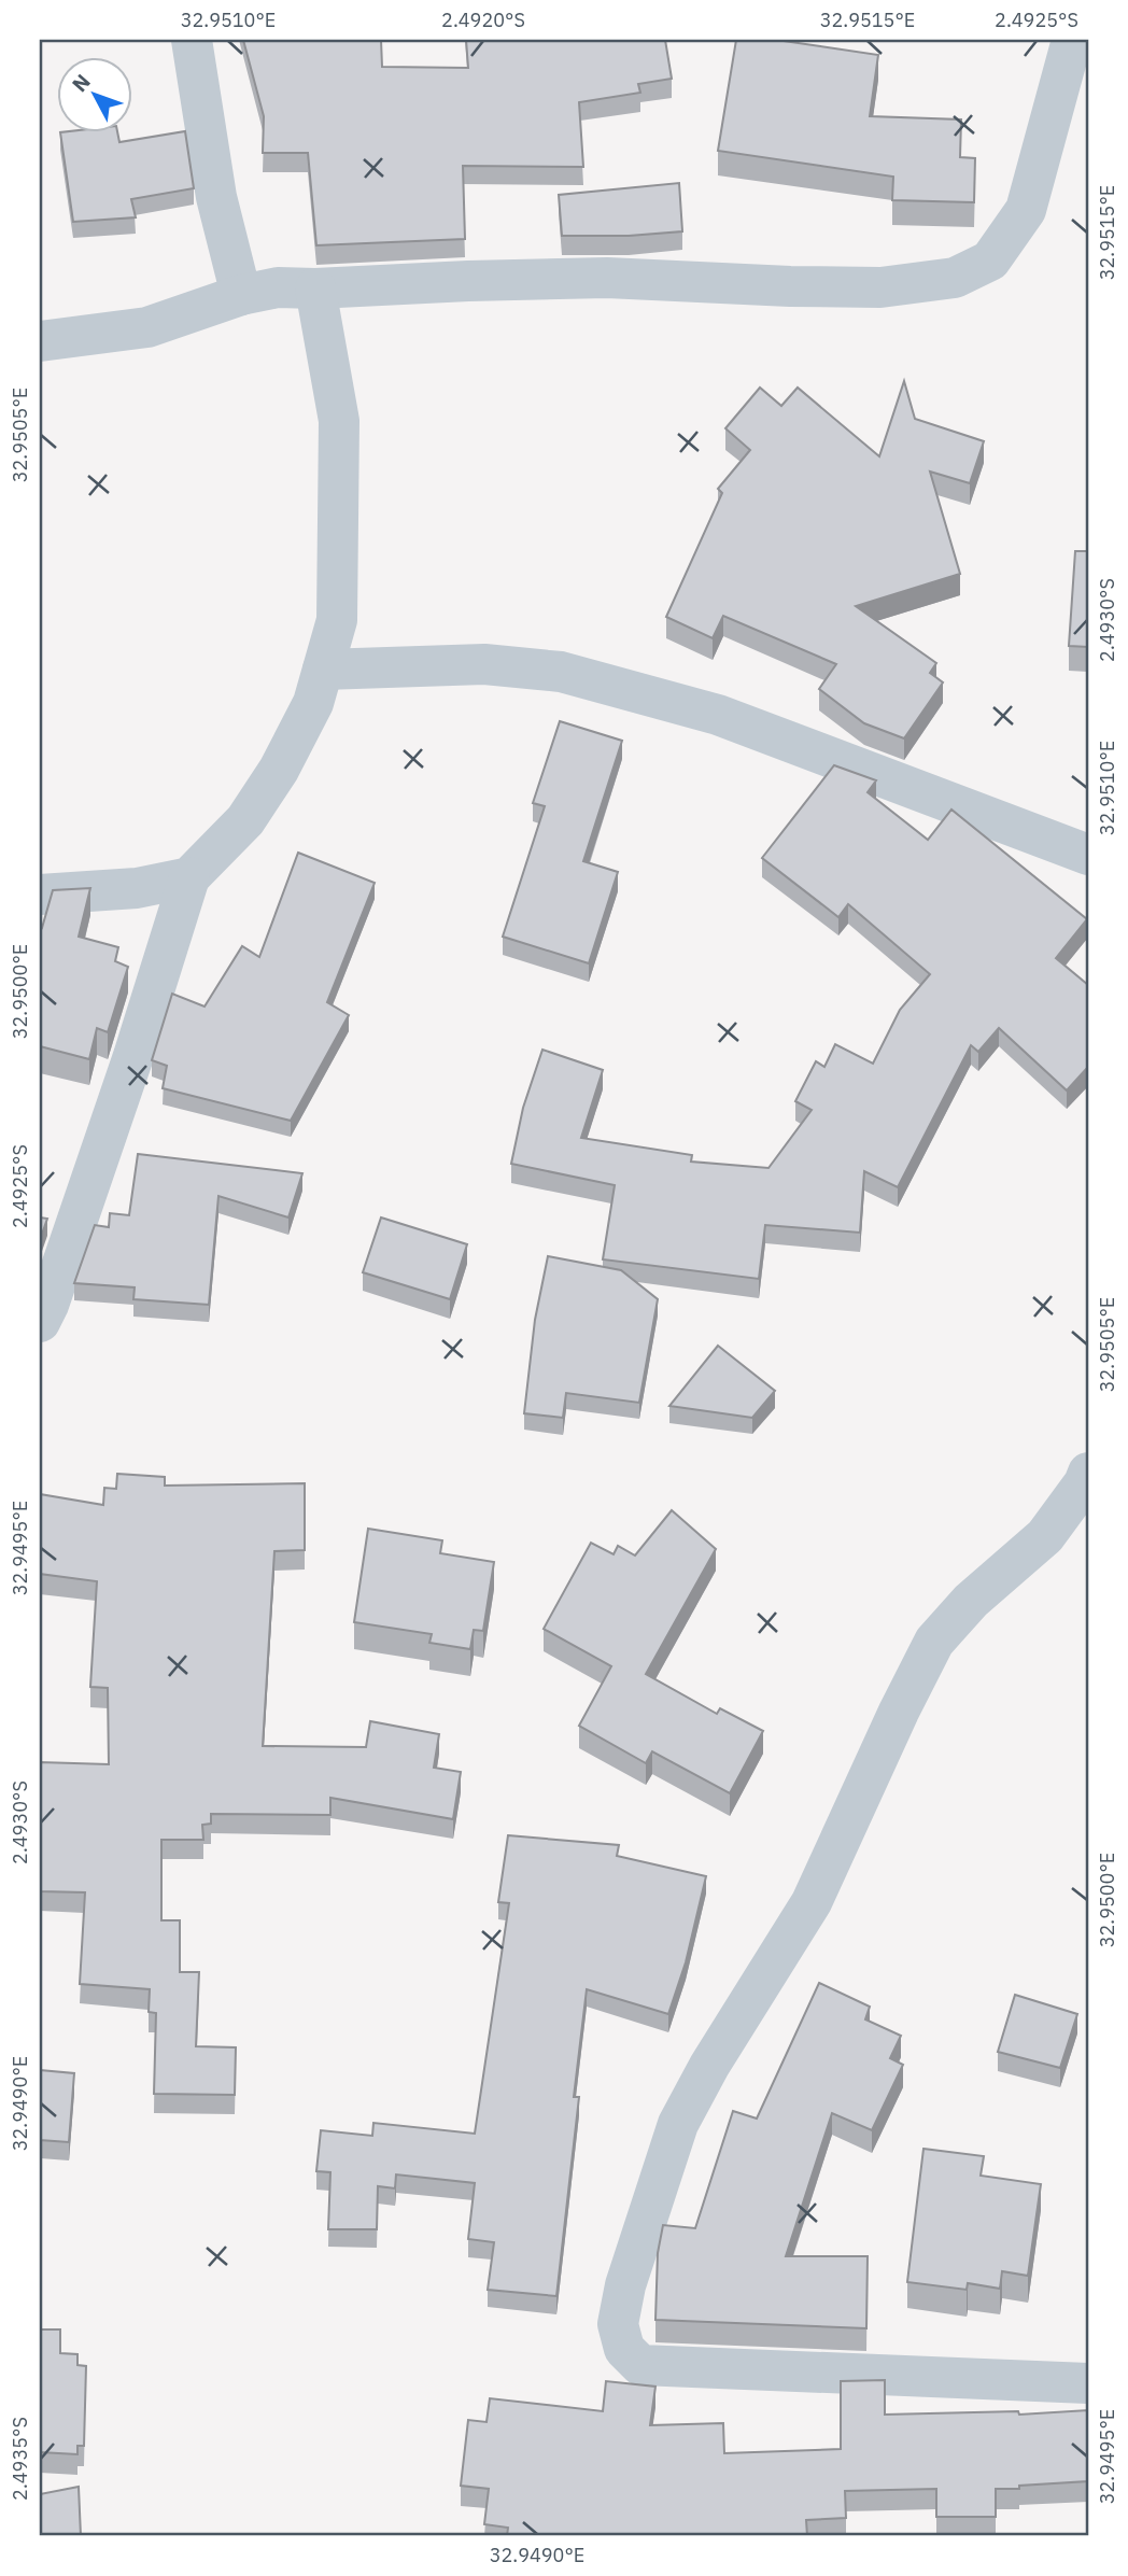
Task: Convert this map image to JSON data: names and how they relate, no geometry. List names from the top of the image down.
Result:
{
  "north": "top left",
  "coordinates": [
    "32.9510°E",
    "2.4920°S",
    "32.9515°E",
    "2.4925°S",
    "32.9505°E",
    "2.4930°S",
    "32.9500°E",
    "32.9495°E",
    "32.9490°E",
    "2.4935°S"
  ]
}
